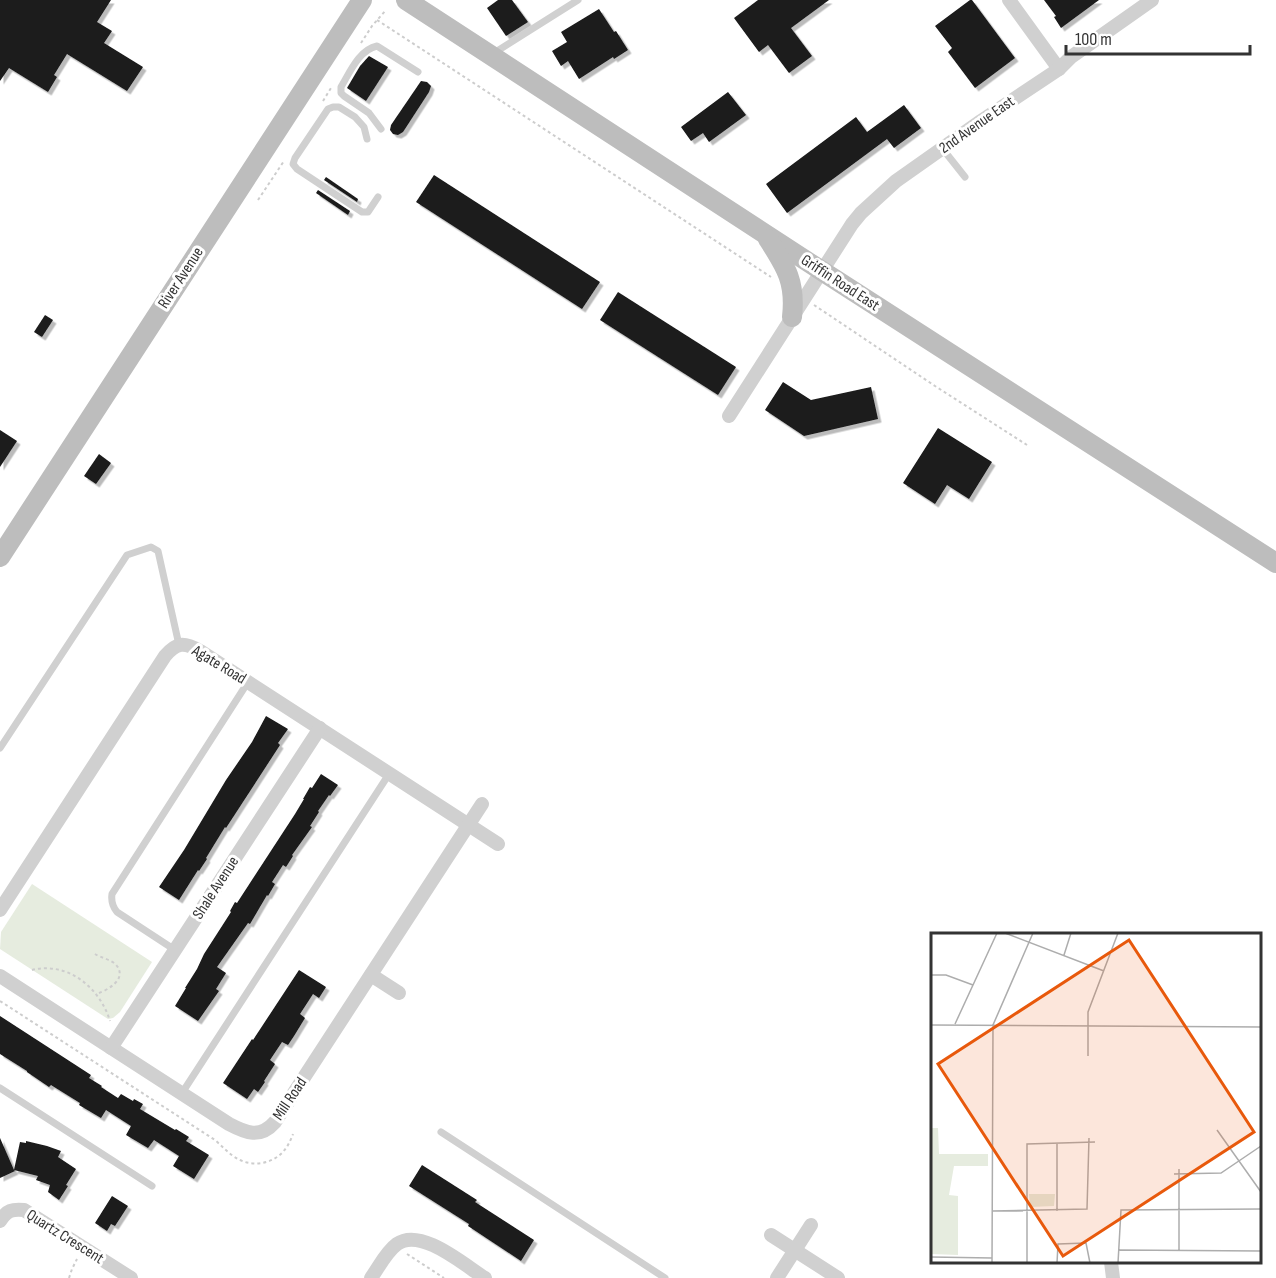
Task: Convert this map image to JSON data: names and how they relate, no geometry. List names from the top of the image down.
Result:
{
  "streets": {
    "main road": ["River Avenue", "Griffin Road East"],
    "street": [
      "2nd Avenue East",
      "Agate Road",
      "Shale Avenue",
      "Mill Road",
      "Quartz Crescent"
    ]
  },
  "crossings": [
    ["2nd Avenue East", "Griffin Road East"],
    ["Agate Road", "Shale Avenue"],
    ["Agate Road", "Mill Road"],
    ["Shale Avenue", "Mill Road"]
  ],
  "scale_bar": "100 m"
}
